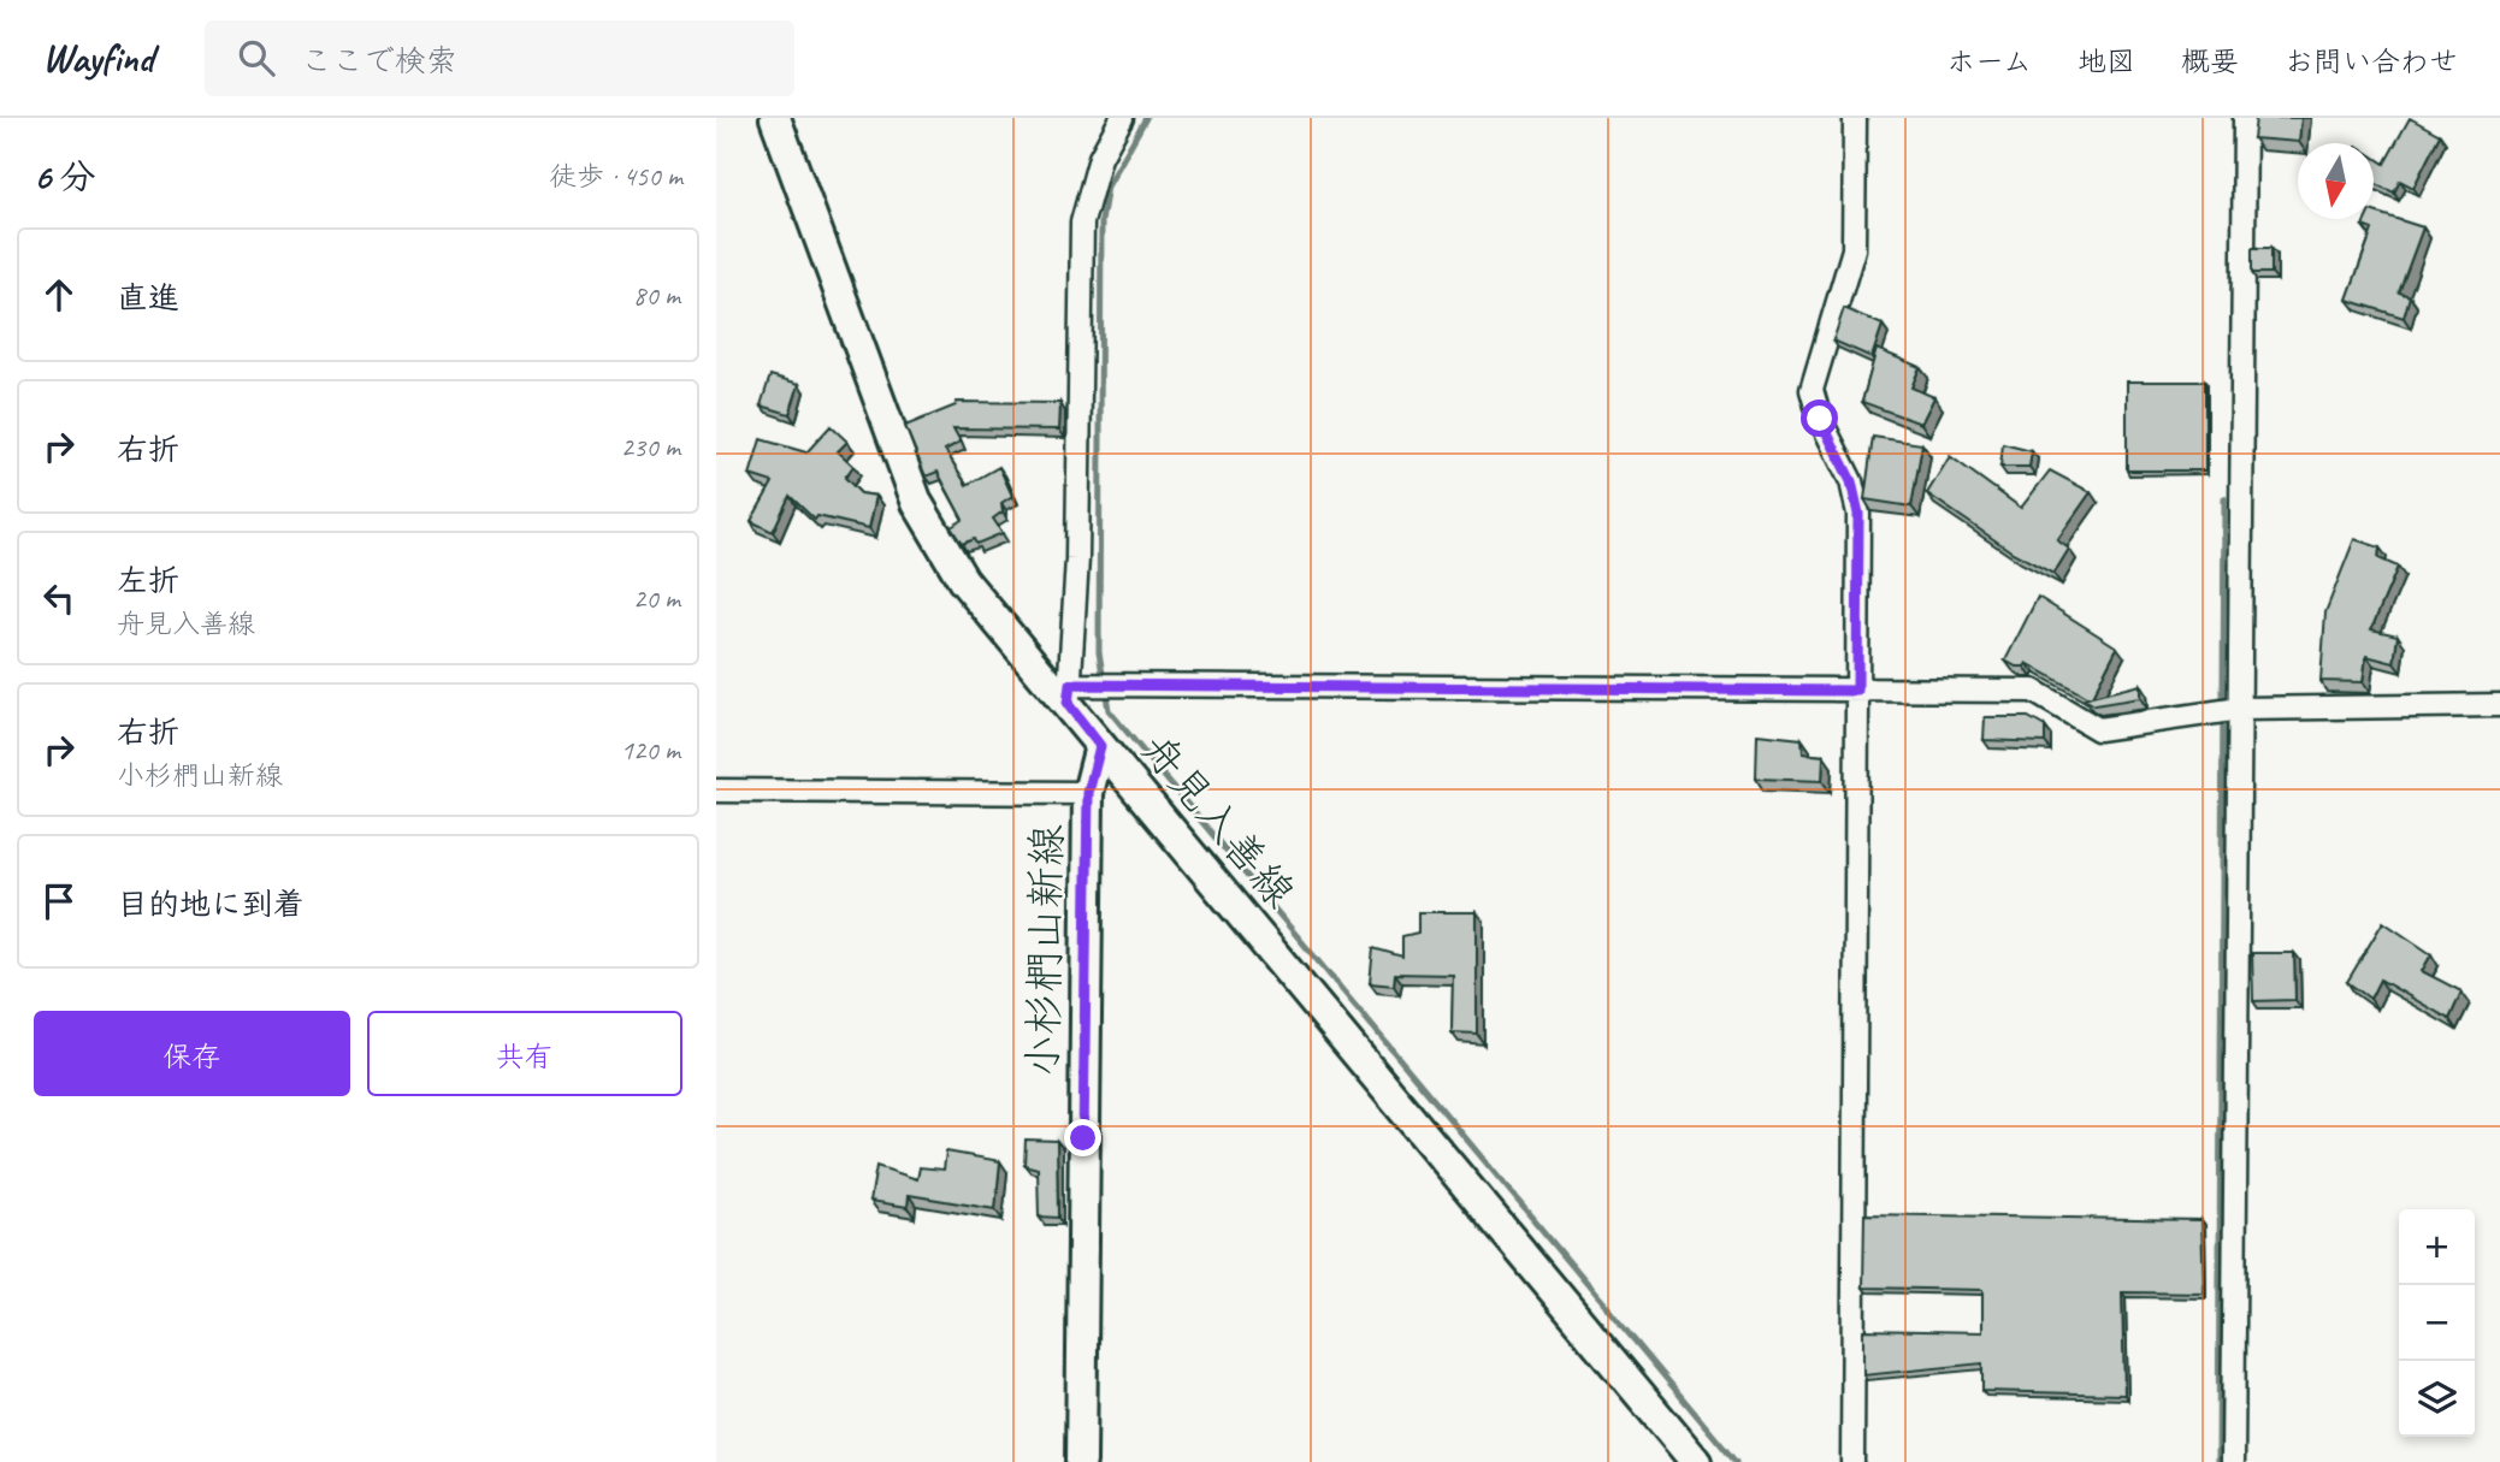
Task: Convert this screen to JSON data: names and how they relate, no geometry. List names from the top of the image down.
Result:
{
  "streets": {
    "main road": ["舟見入善線", "小杉椚山新線"]
  },
  "crossings": [
    ["舟見入善線", "小杉椚山新線"]
  ],
  "north": "bottom",
  "page": {
    "header": "Wayfind",
    "search": "ここで検索",
    "nav": [
      "ホーム",
      "地図",
      "概要",
      "お問い合わせ"
    ],
    "heading": ["6 分", "徒歩 · 450 m"],
    "list": [
      ["直進", "80 m"],
      ["右折", "230 m"],
      ["左折", "舟見入善線", "20 m"],
      ["右折", "小杉椚山新線", "120 m"],
      "目的地に到着"
    ],
    "buttons": ["保存", "共有"],
    "map_buttons": ["+", "−"]
  }
}
